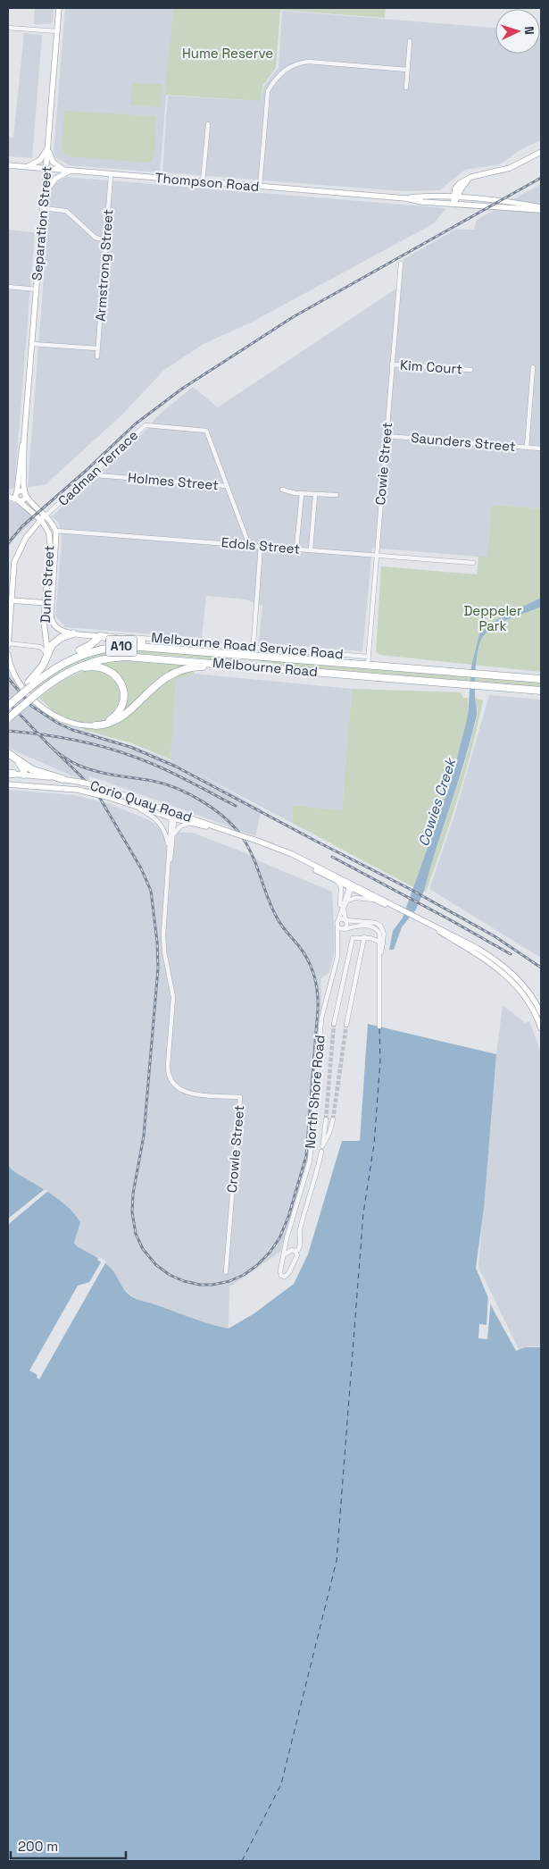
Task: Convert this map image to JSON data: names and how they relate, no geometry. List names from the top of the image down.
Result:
{
  "streets": {
    "highway": ["A10", "Melbourne Road"],
    "main road": [
      "Thompson Road",
      "Separation Street",
      "Edols Street",
      "Dunn Street",
      "Melbourne Road Service Road",
      "Corio Quay Road"
    ],
    "street": [
      "Armstrong Street",
      "Kim Court",
      "Saunders Street",
      "Cowie Street",
      "Cadman Terrace",
      "Holmes Street",
      "North Shore Road",
      "Crowle Street"
    ]
  },
  "crossings": [
    ["Thompson Road", "Separation Street"],
    ["Thompson Road", "Armstrong Street"],
    ["Kim Court", "Cowie Street"],
    ["Saunders Street", "Cowie Street"],
    ["Cowie Street", "Edols Street"],
    ["Cowie Street", "Melbourne Road Service Road"],
    ["Cowie Street", "Melbourne Road"],
    ["Cadman Terrace", "Holmes Street"],
    ["Cadman Terrace", "Dunn Street"],
    ["Edols Street", "Dunn Street"],
    ["Dunn Street", "Melbourne Road Service Road"],
    ["Corio Quay Road", "North Shore Road"]
  ],
  "water": ["Cowies Creek"],
  "parks": ["Hume Reserve", "Deppeler Park"],
  "scale_bar": "200 m",
  "north": "right"
}
